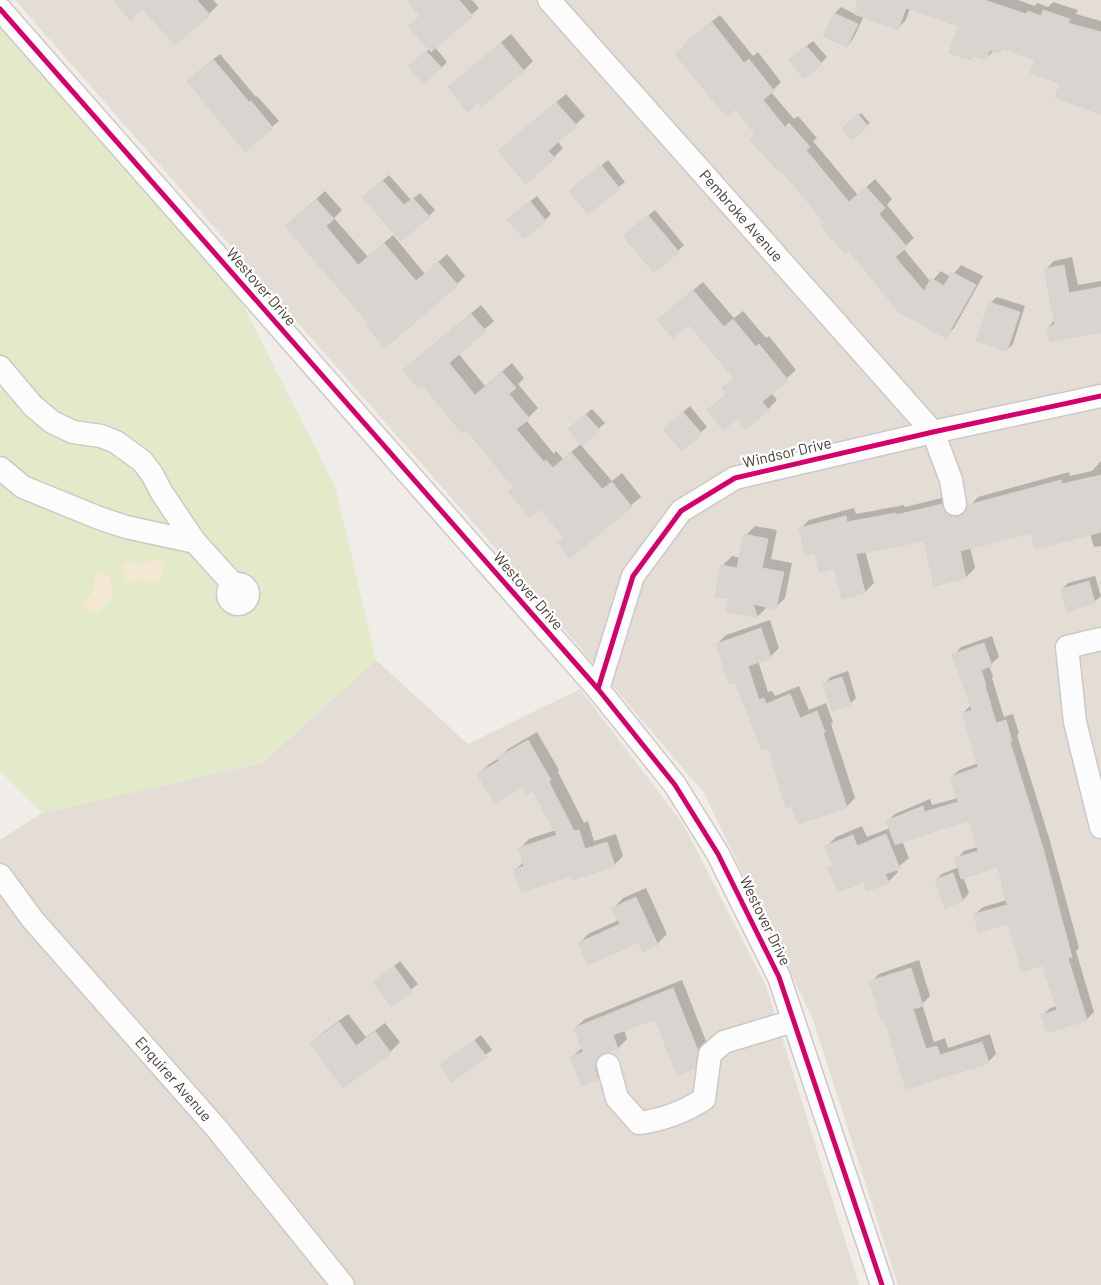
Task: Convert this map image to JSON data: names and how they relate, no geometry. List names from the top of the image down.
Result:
{
  "streets": {
    "street": [
      "Pembroke Avenue",
      "Westover Drive",
      "Windsor Drive",
      "Enquirer Avenue"
    ]
  },
  "crossings": [
    ["Pembroke Avenue", "Windsor Drive"],
    ["Westover Drive", "Windsor Drive"]
  ]
}
